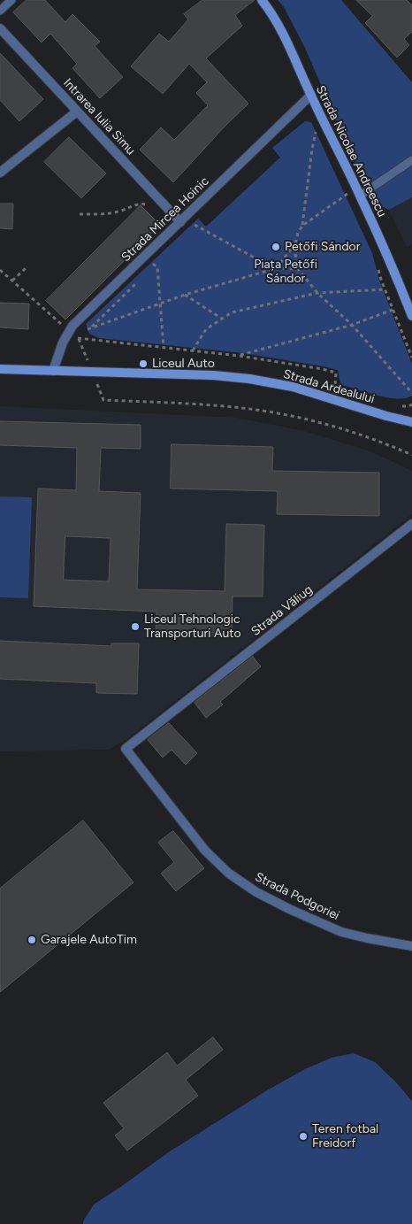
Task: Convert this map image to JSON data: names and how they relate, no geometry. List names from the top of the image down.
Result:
{
  "streets": {
    "street": [
      "Intrarea Iulia Simu",
      "Strada Nicolae Andreescu",
      "Strada Mircea Hoinic",
      "Strada Ardealului",
      "Strada Văliug",
      "Strada Podgoriei"
    ]
  },
  "crossings": [
    ["Intrarea Iulia Simu", "Strada Mircea Hoinic"],
    ["Strada Nicolae Andreescu", "Strada Mircea Hoinic"],
    ["Strada Mircea Hoinic", "Strada Ardealului"],
    ["Strada Văliug", "Strada Podgoriei"]
  ],
  "parks": ["Piața Petőfi Sándor"],
  "places": [
    "Petőfi Sándor",
    "Liceul Auto",
    "Liceul Tehnologic Transporturi Auto",
    "Garajele AutoTim",
    "Teren fotbal Freidorf"
  ]
}
